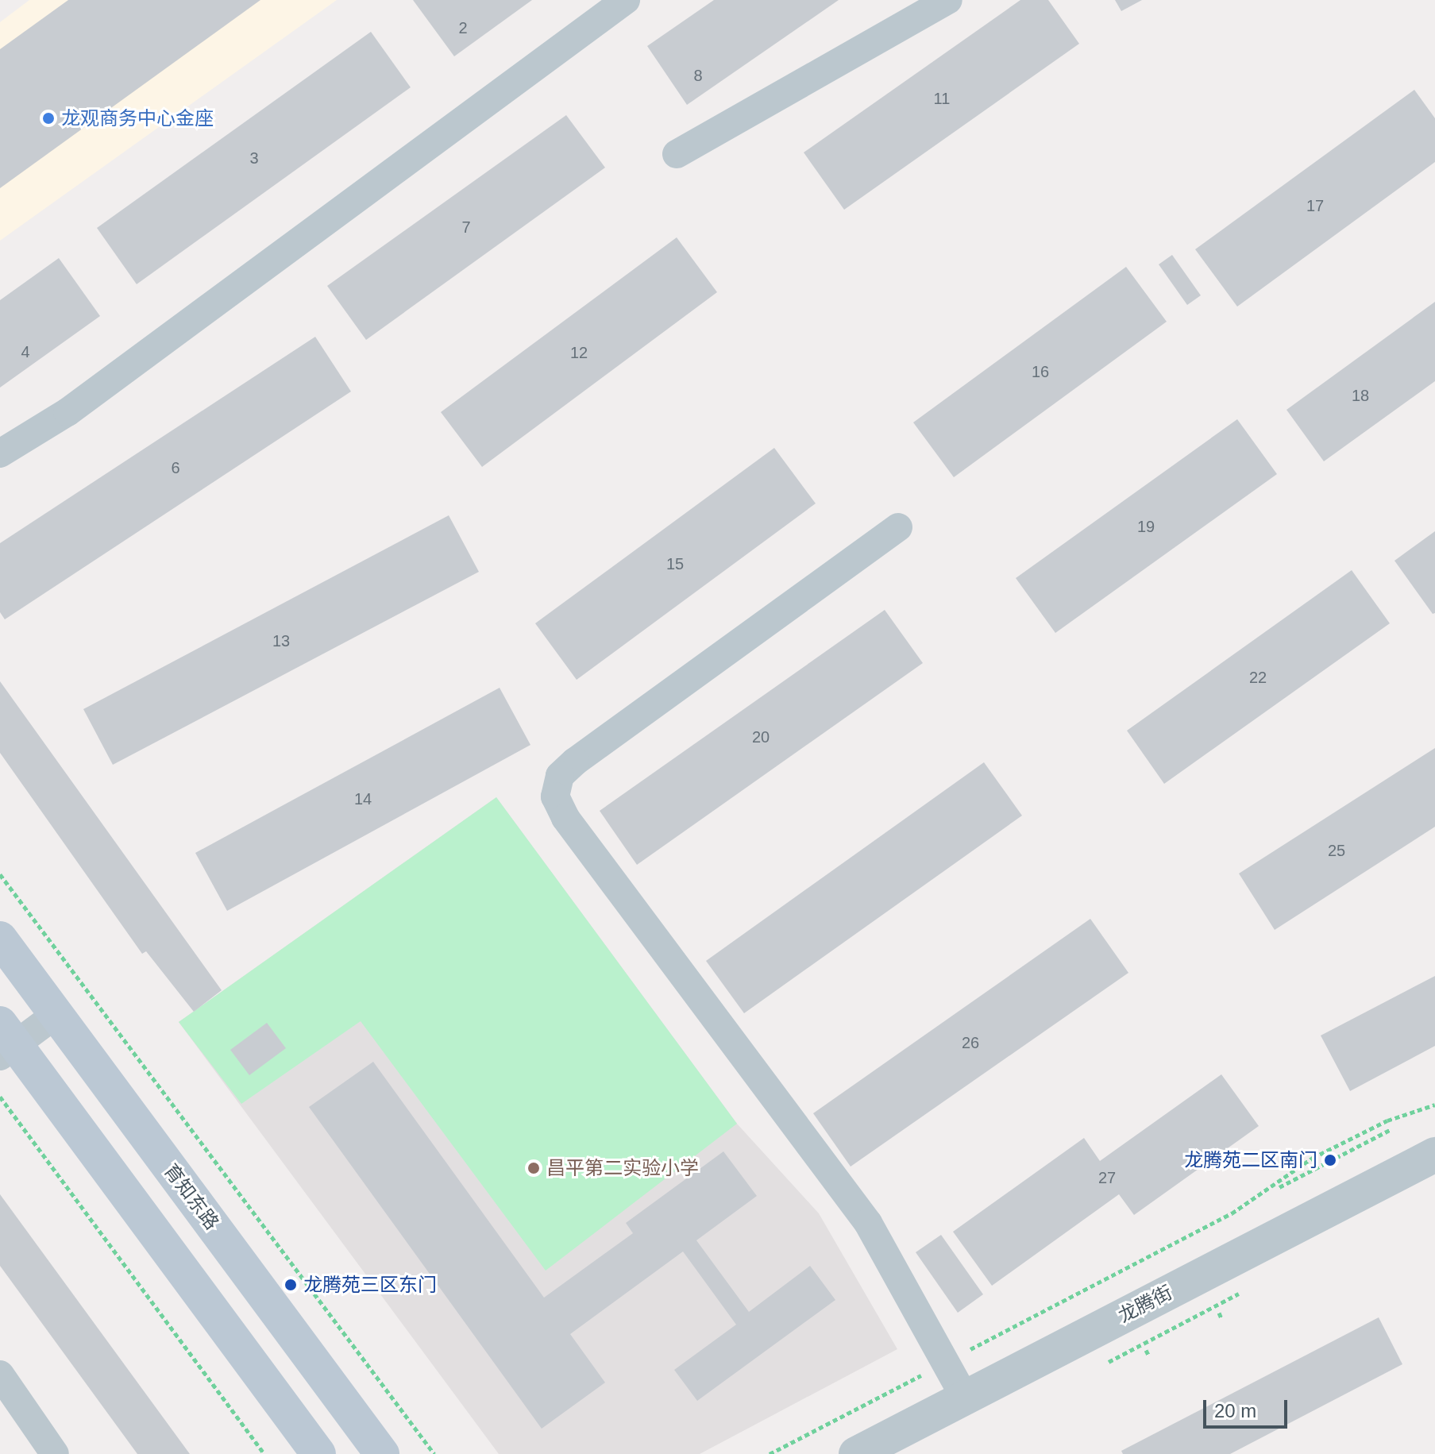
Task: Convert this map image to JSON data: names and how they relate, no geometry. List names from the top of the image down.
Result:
{
  "streets": {
    "main road": ["育知东路"],
    "street": ["龙腾街"]
  },
  "places": [
    "龙观商务中心金座",
    "龙腾苑二区南门",
    "昌平第二实验小学",
    "龙腾苑三区东门"
  ],
  "house_numbers": [
    "2",
    "8",
    "11",
    "3",
    "17",
    "7",
    "4",
    "12",
    "16",
    "18",
    "6",
    "19",
    "15",
    "13",
    "22",
    "20",
    "14",
    "25",
    "26",
    "27"
  ],
  "scale_bar": "20 m"
}
